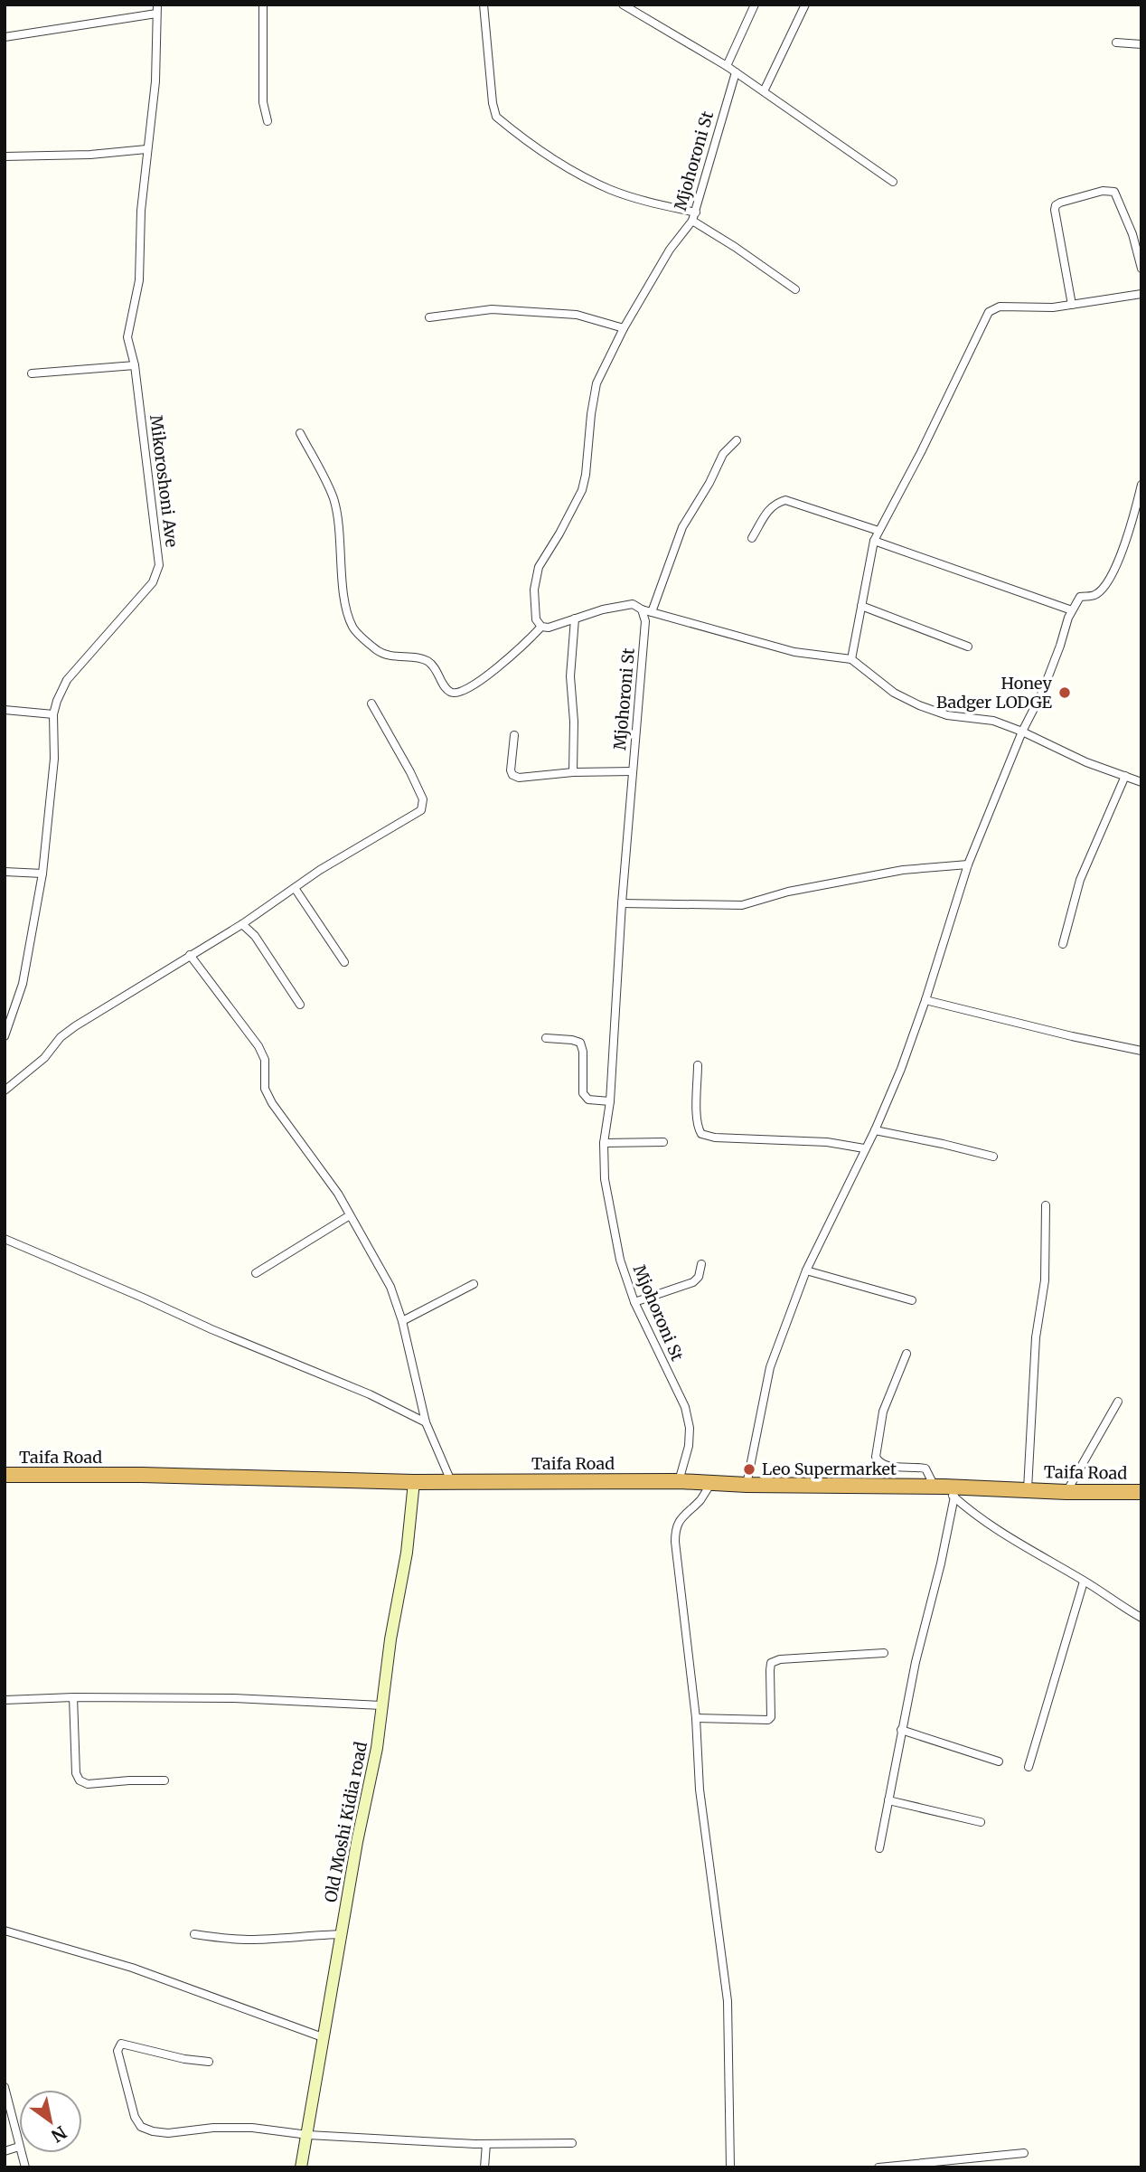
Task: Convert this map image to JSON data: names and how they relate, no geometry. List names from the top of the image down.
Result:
{
  "streets": {
    "highway": ["Taifa Road"],
    "street": ["Mjohoroni St", "Mikoroshoni Ave", "Old Moshi Kidia road"]
  },
  "crossings": [
    ["Mjohoroni St", "Taifa Road"],
    ["Taifa Road", "Old Moshi Kidia road"]
  ],
  "places": ["Honey Badger LODGE", "Leo Supermarket"],
  "north": "bottom right"
}
